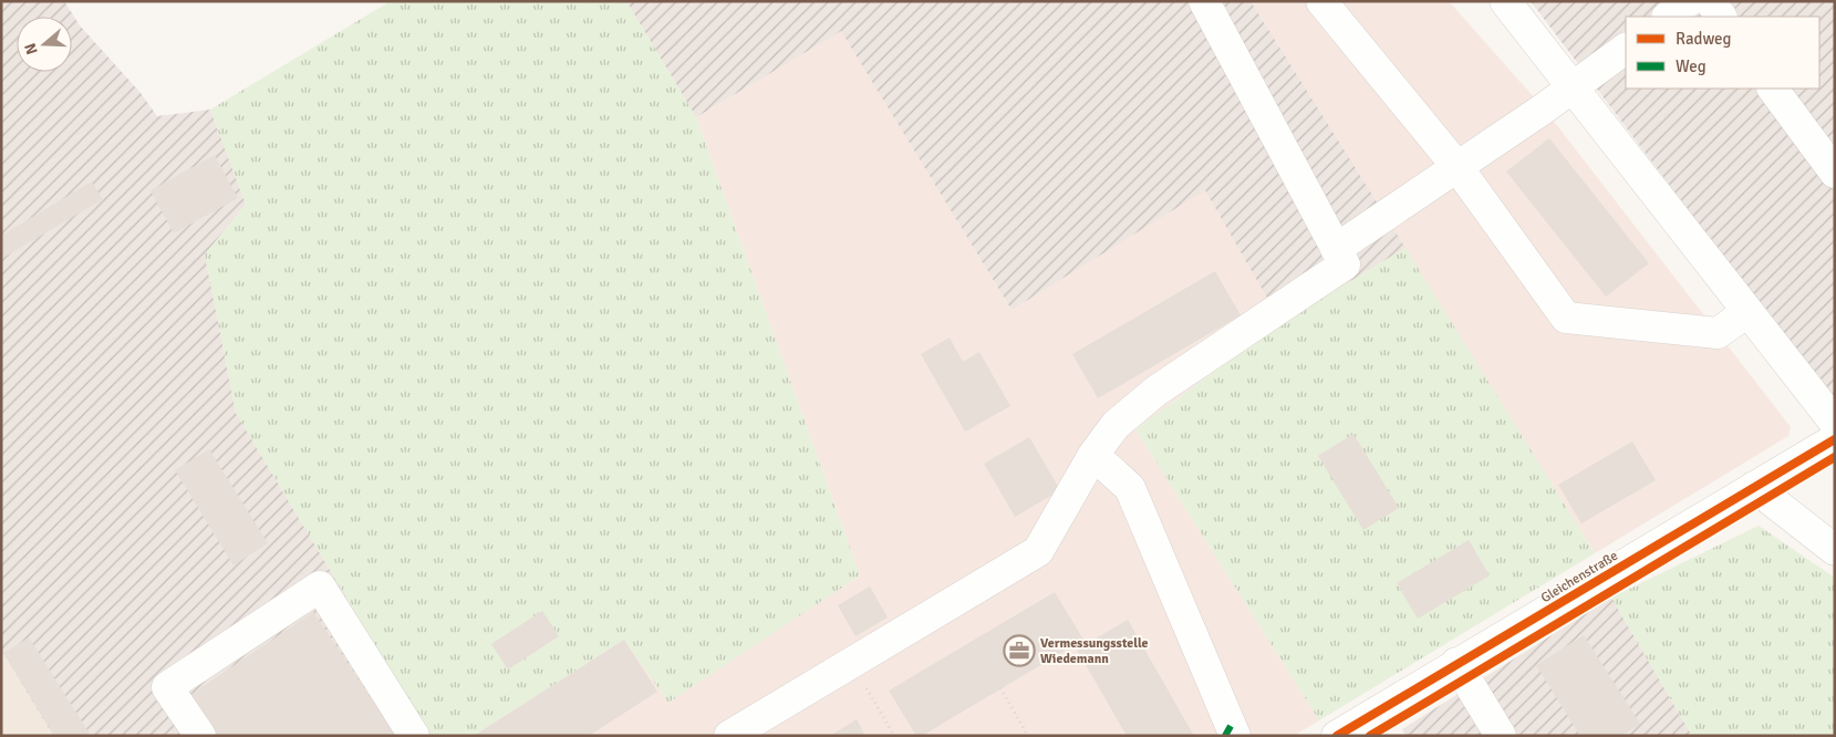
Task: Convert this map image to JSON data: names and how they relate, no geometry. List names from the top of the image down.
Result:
{
  "streets": {
    "street": ["Gleichenstraße"]
  },
  "places": {
    "office": ["Vermessungsstelle Wiedemann"]
  },
  "legend": ["Radweg", "Weg"],
  "north": "left"
}
